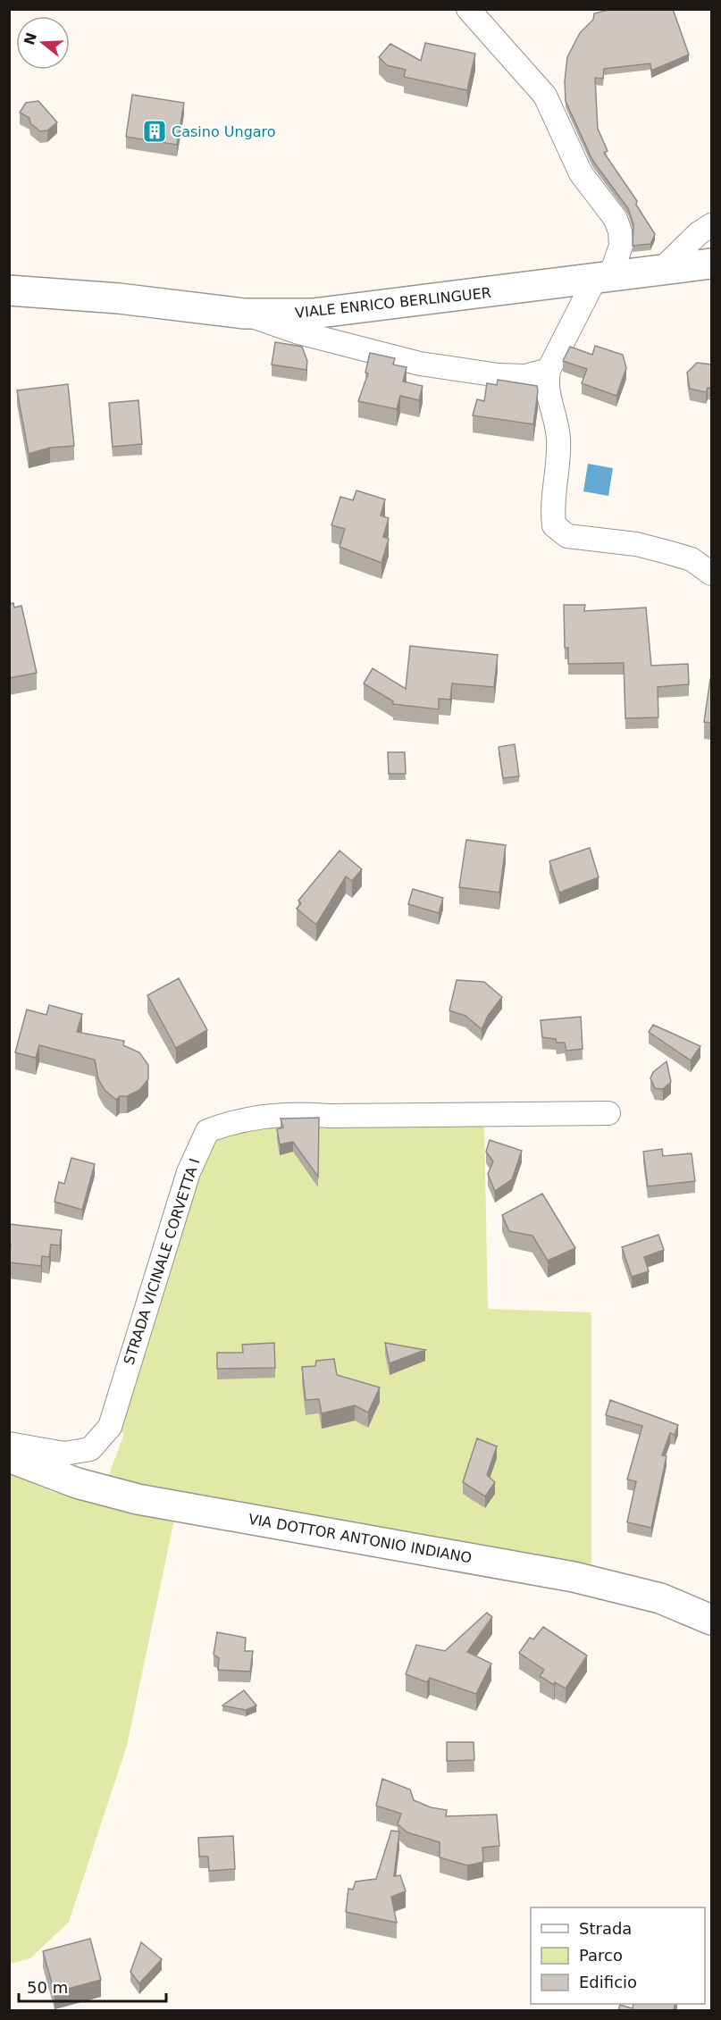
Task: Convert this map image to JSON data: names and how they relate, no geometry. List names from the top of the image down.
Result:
{
  "streets": {
    "main road": ["VIALE ENRICO BERLINGUER", "VIA DOTTOR ANTONIO INDIANO"],
    "street": ["STRADA VICINALE CORVETTA I"]
  },
  "places": {
    "building": ["Casino Ungaro"]
  },
  "legend": ["Strada", "Parco", "Edificio"],
  "scale_bar": "50 m",
  "north": "left"
}
